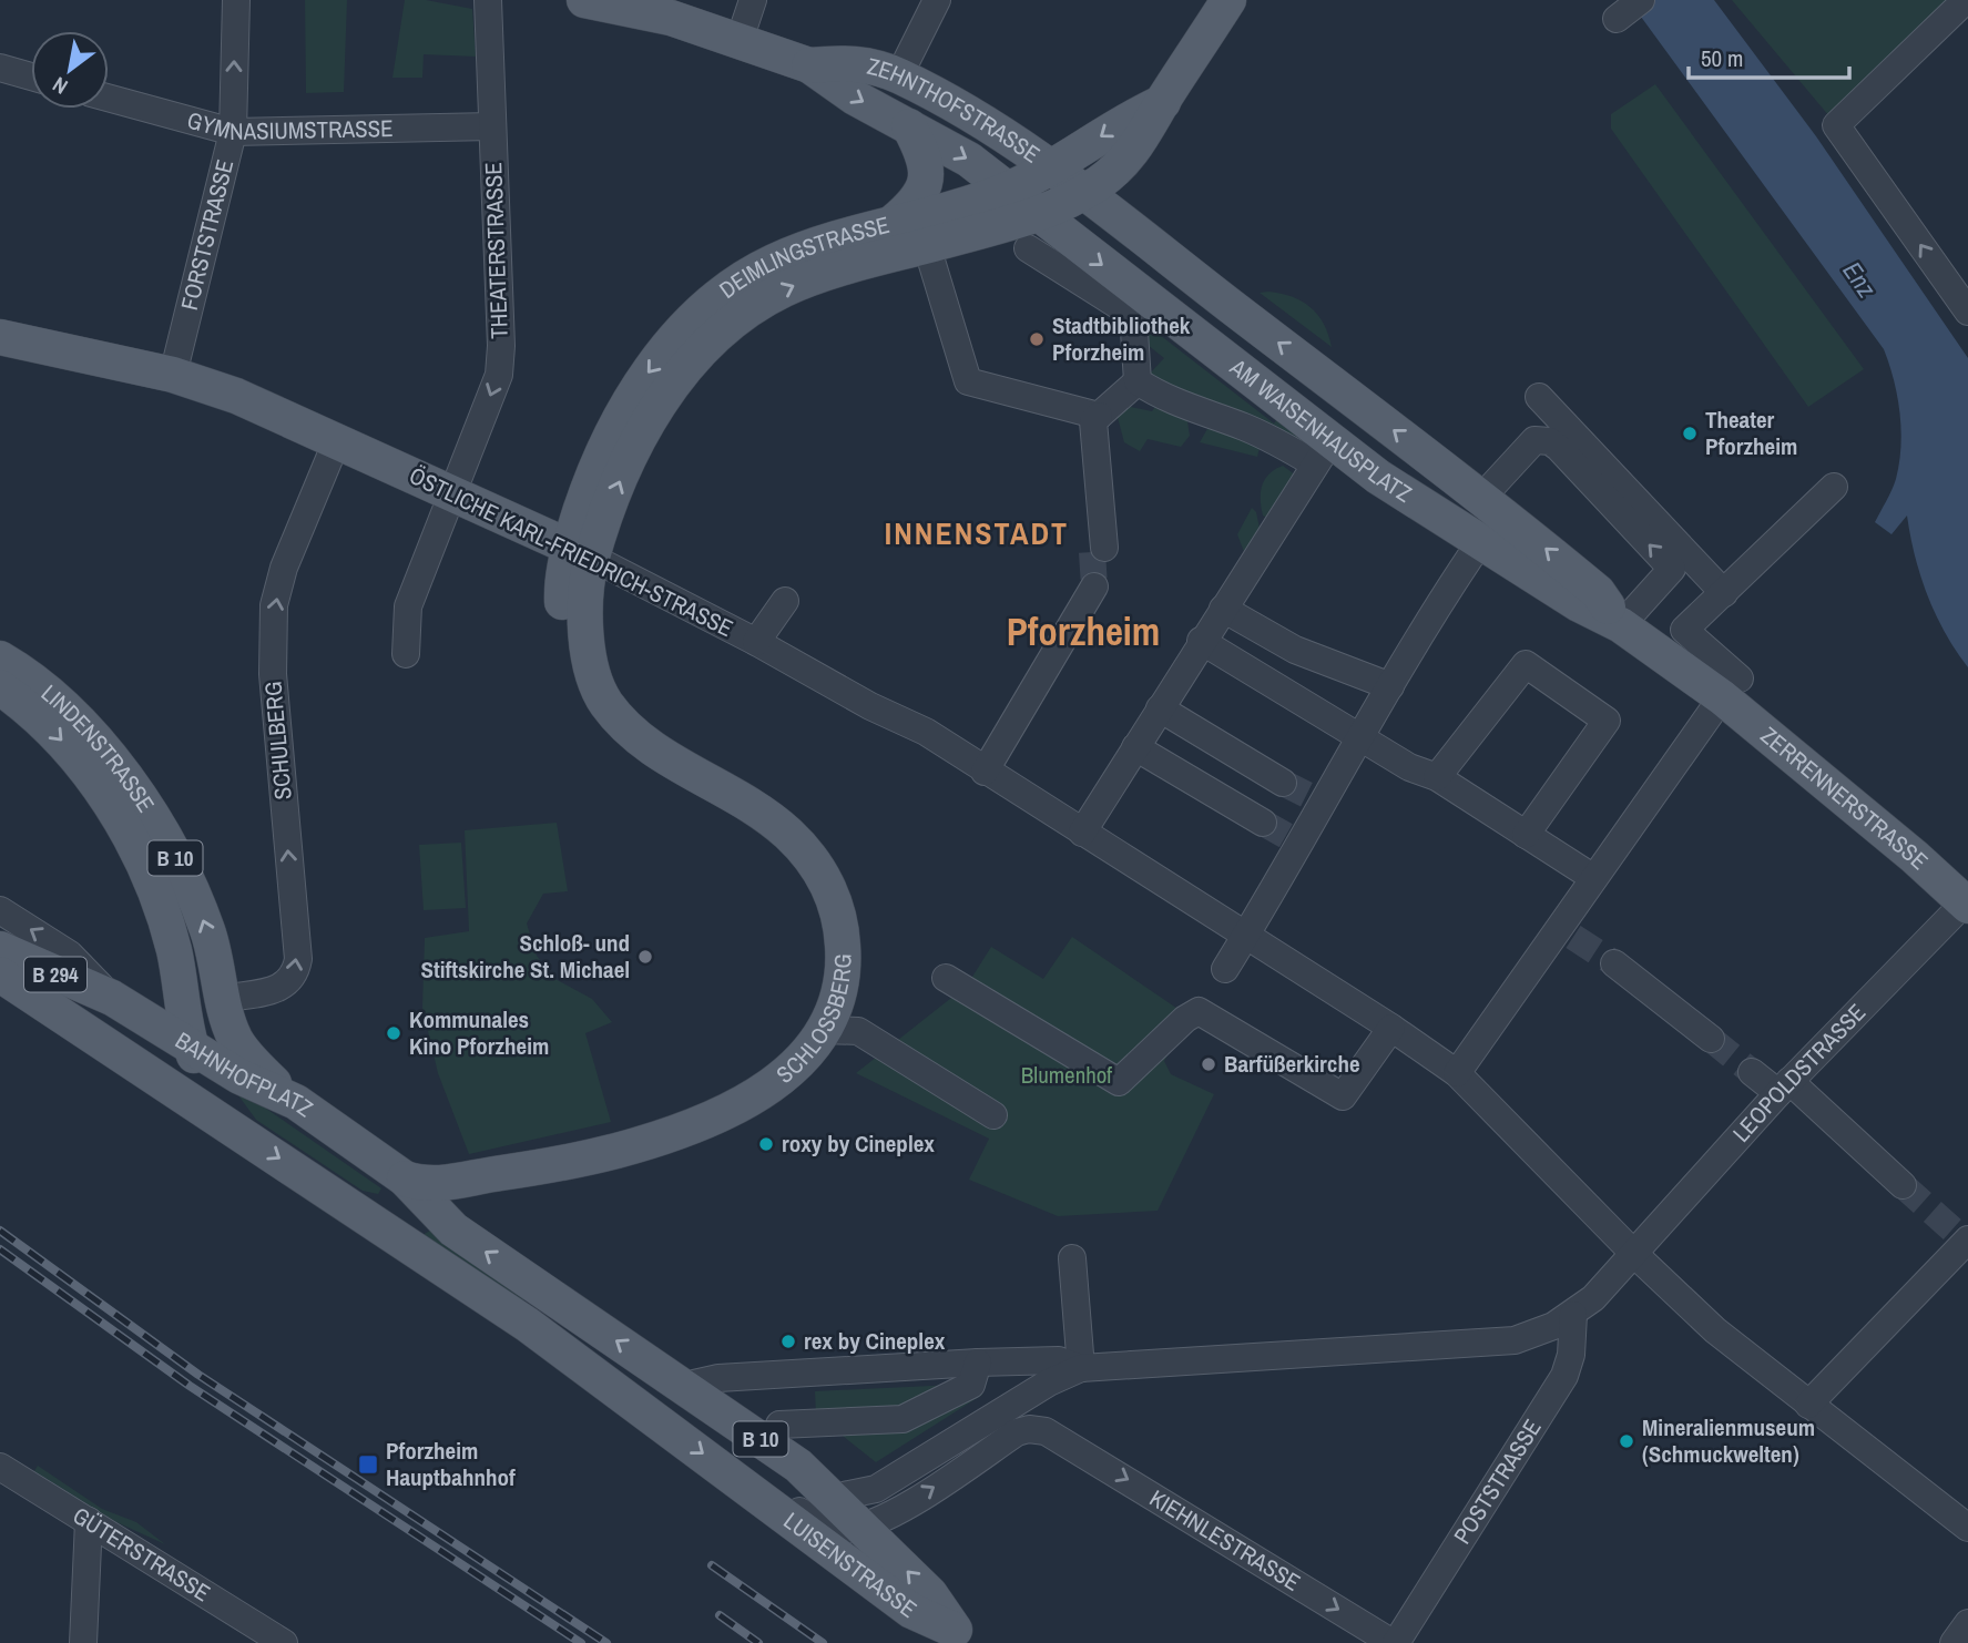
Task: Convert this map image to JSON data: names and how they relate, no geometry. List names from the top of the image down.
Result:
{
  "streets": {
    "main road": [
      "ZEHNTHOFSTRASSE",
      "DEIMLINGSTRASSE",
      "AM WAISENHAUSPLATZ",
      "ÖSTLICHE KARL-FRIEDRICH-STRASSE",
      "LINDENSTRASSE",
      "ZERRENNERSTRASSE",
      "B 10",
      "B 294",
      "SCHLOSSBERG",
      "BAHNHOFPLATZ",
      "LUISENSTRASSE"
    ],
    "street": [
      "GYMNASIUMSTRASSE",
      "FORSTSTRASSE",
      "THEATERSTRASSE",
      "SCHULBERG",
      "LEOPOLDSTRASSE",
      "POSTSTRASSE",
      "KIEHNLESTRASSE",
      "GÜTERSTRASSE"
    ]
  },
  "crossings": [
    ["ZEHNTHOFSTRASSE", "DEIMLINGSTRASSE"],
    ["ZEHNTHOFSTRASSE", "AM WAISENHAUSPLATZ"],
    ["GYMNASIUMSTRASSE", "FORSTSTRASSE"],
    ["GYMNASIUMSTRASSE", "THEATERSTRASSE"],
    ["FORSTSTRASSE", "ÖSTLICHE KARL-FRIEDRICH-STRASSE"],
    ["THEATERSTRASSE", "ÖSTLICHE KARL-FRIEDRICH-STRASSE"],
    ["DEIMLINGSTRASSE", "AM WAISENHAUSPLATZ"],
    ["DEIMLINGSTRASSE", "ÖSTLICHE KARL-FRIEDRICH-STRASSE"],
    ["DEIMLINGSTRASSE", "SCHLOSSBERG"],
    ["AM WAISENHAUSPLATZ", "ZERRENNERSTRASSE"],
    ["ÖSTLICHE KARL-FRIEDRICH-STRASSE", "SCHULBERG"],
    ["ÖSTLICHE KARL-FRIEDRICH-STRASSE", "SCHLOSSBERG"],
    ["ÖSTLICHE KARL-FRIEDRICH-STRASSE", "LEOPOLDSTRASSE"],
    ["SCHULBERG", "LINDENSTRASSE"],
    ["LINDENSTRASSE", "B 294"],
    ["LINDENSTRASSE", "BAHNHOFPLATZ"],
    ["ZERRENNERSTRASSE", "LEOPOLDSTRASSE"],
    ["B 294", "BAHNHOFPLATZ"],
    ["SCHLOSSBERG", "BAHNHOFPLATZ"],
    ["LEOPOLDSTRASSE", "POSTSTRASSE"],
    ["BAHNHOFPLATZ", "KIEHNLESTRASSE"],
    ["BAHNHOFPLATZ", "LUISENSTRASSE"],
    ["POSTSTRASSE", "KIEHNLESTRASSE"],
    ["KIEHNLESTRASSE", "LUISENSTRASSE"]
  ],
  "one_way": ["THEATERSTRASSE", "SCHULBERG"],
  "districts": ["INNENSTADT", "Pforzheim"],
  "water": ["Enz"],
  "parks": ["Blumenhof"],
  "places": {
    "other": [
      "Stadtbibliothek Pforzheim",
      "Theater Pforzheim",
      "Schloß- und Stiftskirche St. Michael",
      "Kommunales Kino Pforzheim",
      "Barfüßerkirche",
      "roxy by Cineplex",
      "rex by Cineplex",
      "Mineralienmuseum (Schmuckwelten)"
    ],
    "transit": ["Pforzheim Hauptbahnhof"]
  },
  "scale_bar": "50 m",
  "north": "bottom left"
}
